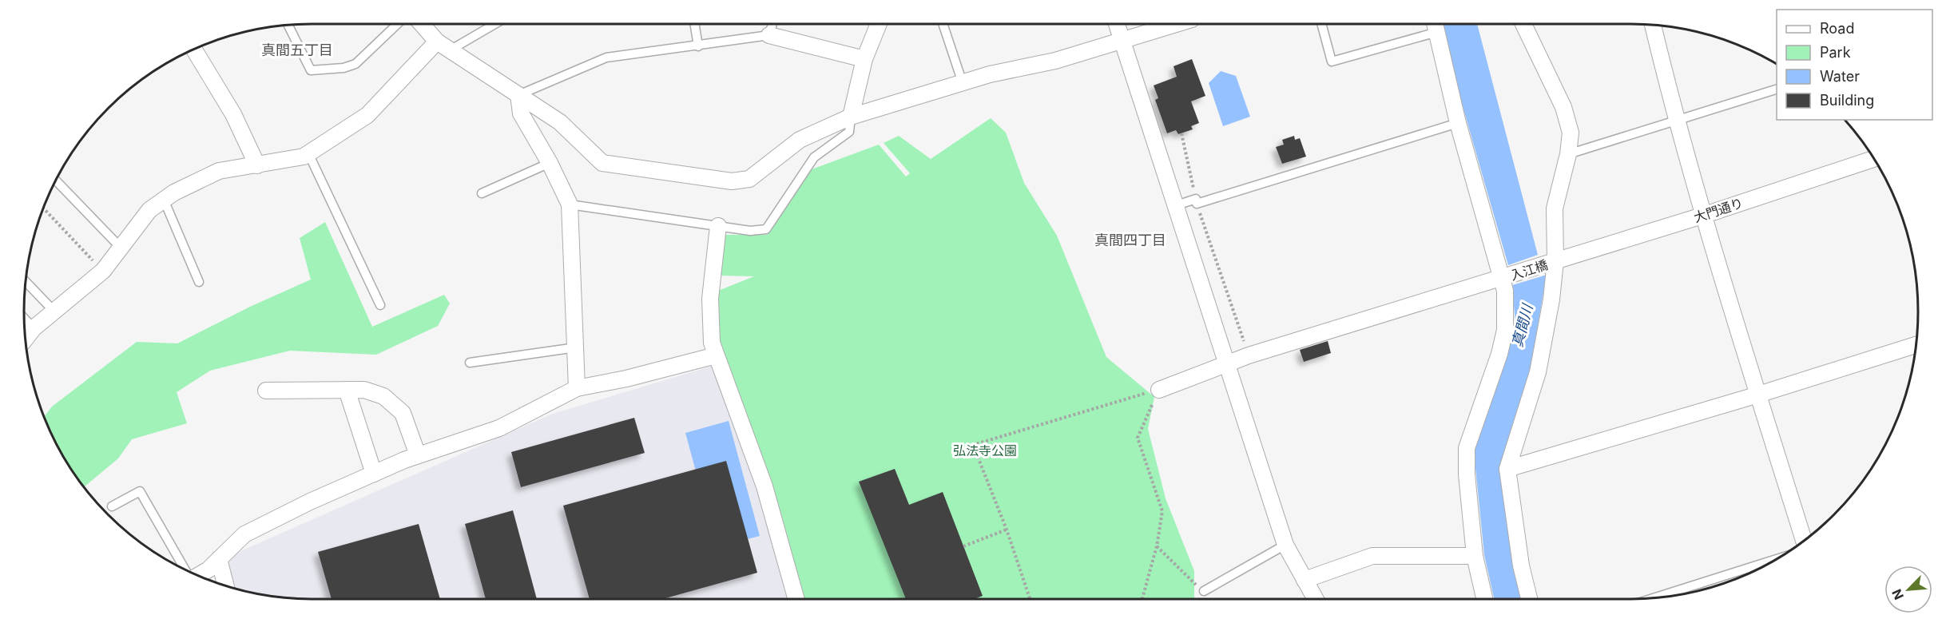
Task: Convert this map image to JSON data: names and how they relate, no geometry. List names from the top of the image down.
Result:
{
  "streets": {
    "street": ["大門通り", "入江橋"]
  },
  "crossings": [
    ["大門通り", "入江橋"]
  ],
  "districts": ["真間五丁目", "真間四丁目"],
  "water": ["真間川"],
  "parks": ["弘法寺公園"],
  "legend": [
    "Road",
    "Park",
    "Water",
    "Building"
  ],
  "north": "bottom left"
}
